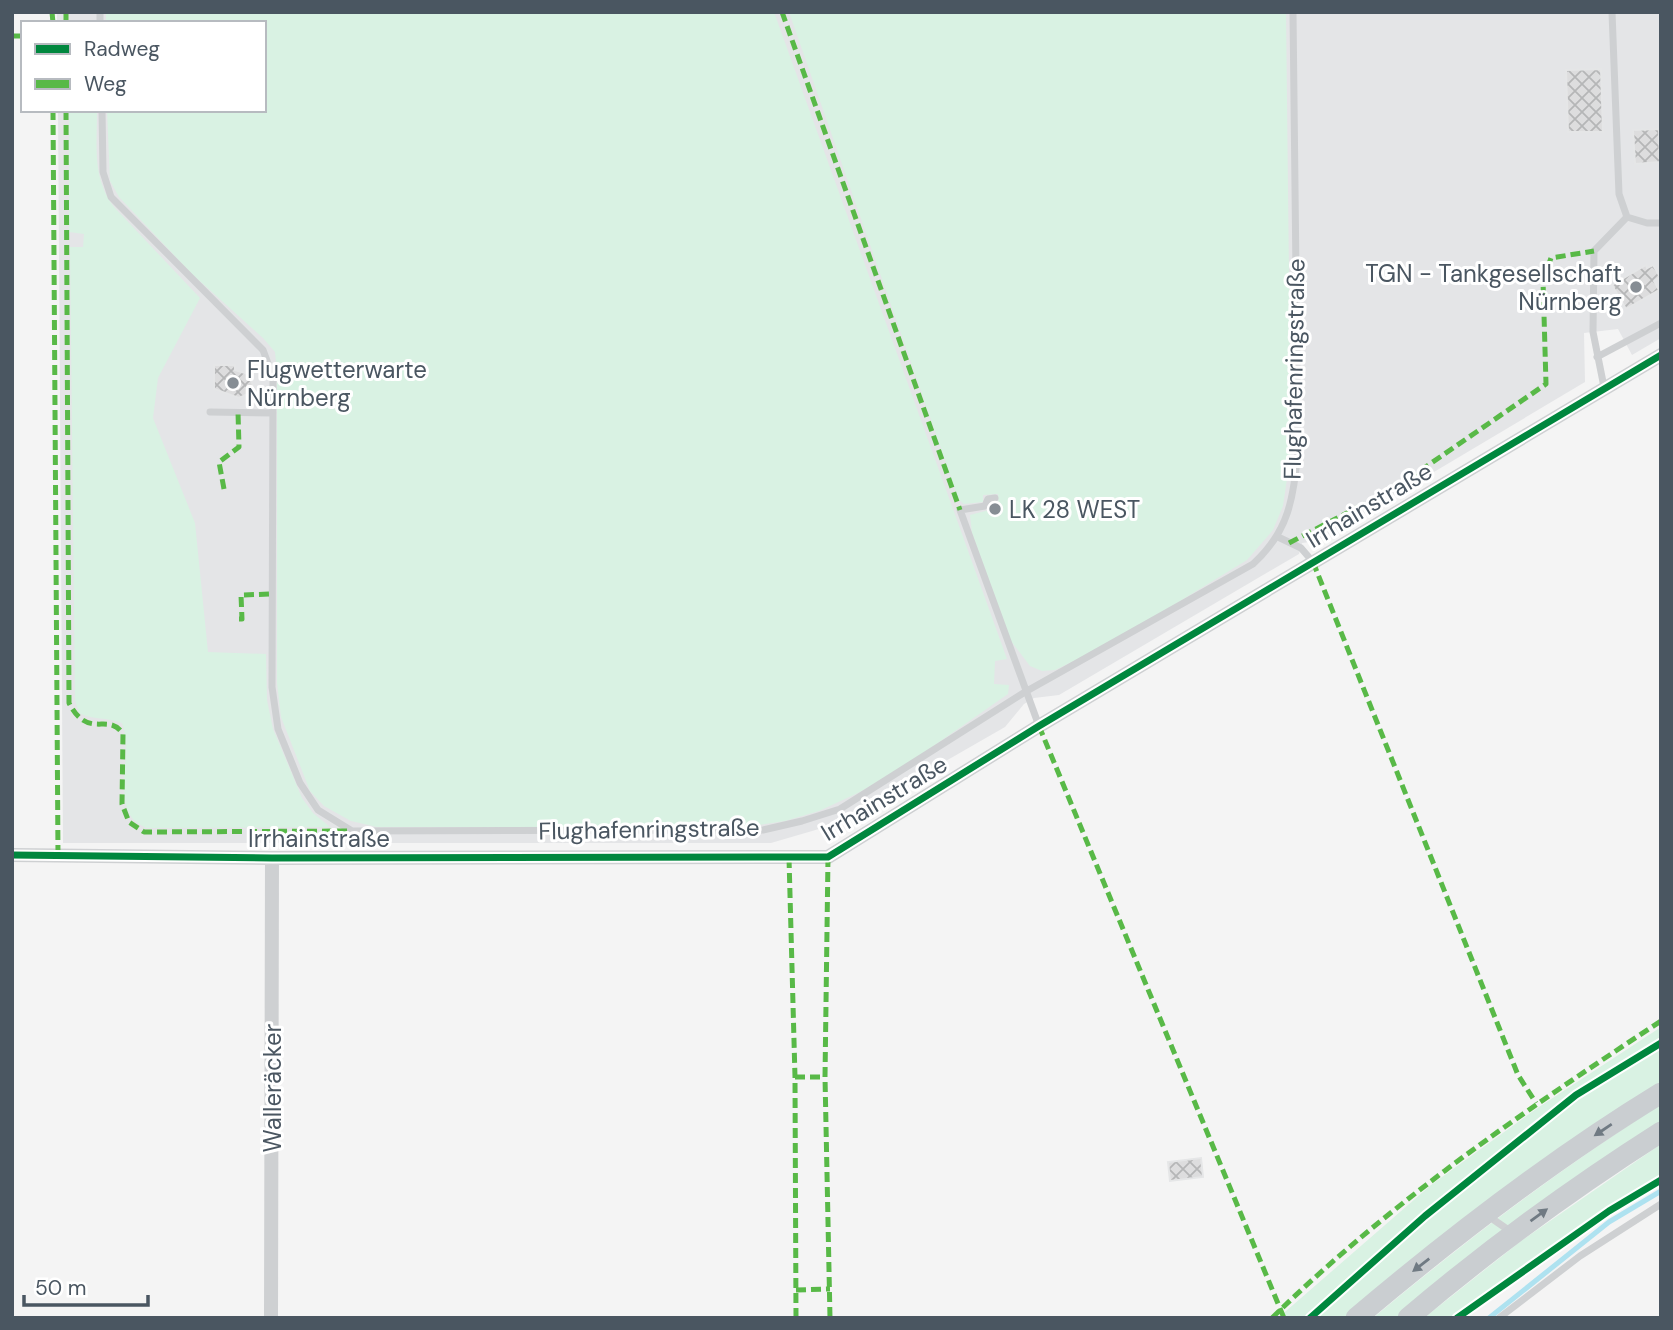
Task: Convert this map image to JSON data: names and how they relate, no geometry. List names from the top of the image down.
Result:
{
  "streets": {
    "street": ["Irrhainstraße", "Walleräcker"],
    "lane": ["Flughafenringstraße"]
  },
  "crossings": [
    ["Irrhainstraße", "Walleräcker"]
  ],
  "places": ["TGN - Tankgesellschaft Nürnberg", "Flugwetterwarte Nürnberg", "LK 28 WEST"],
  "legend": ["Radweg", "Weg"],
  "scale_bar": "50 m"
}
